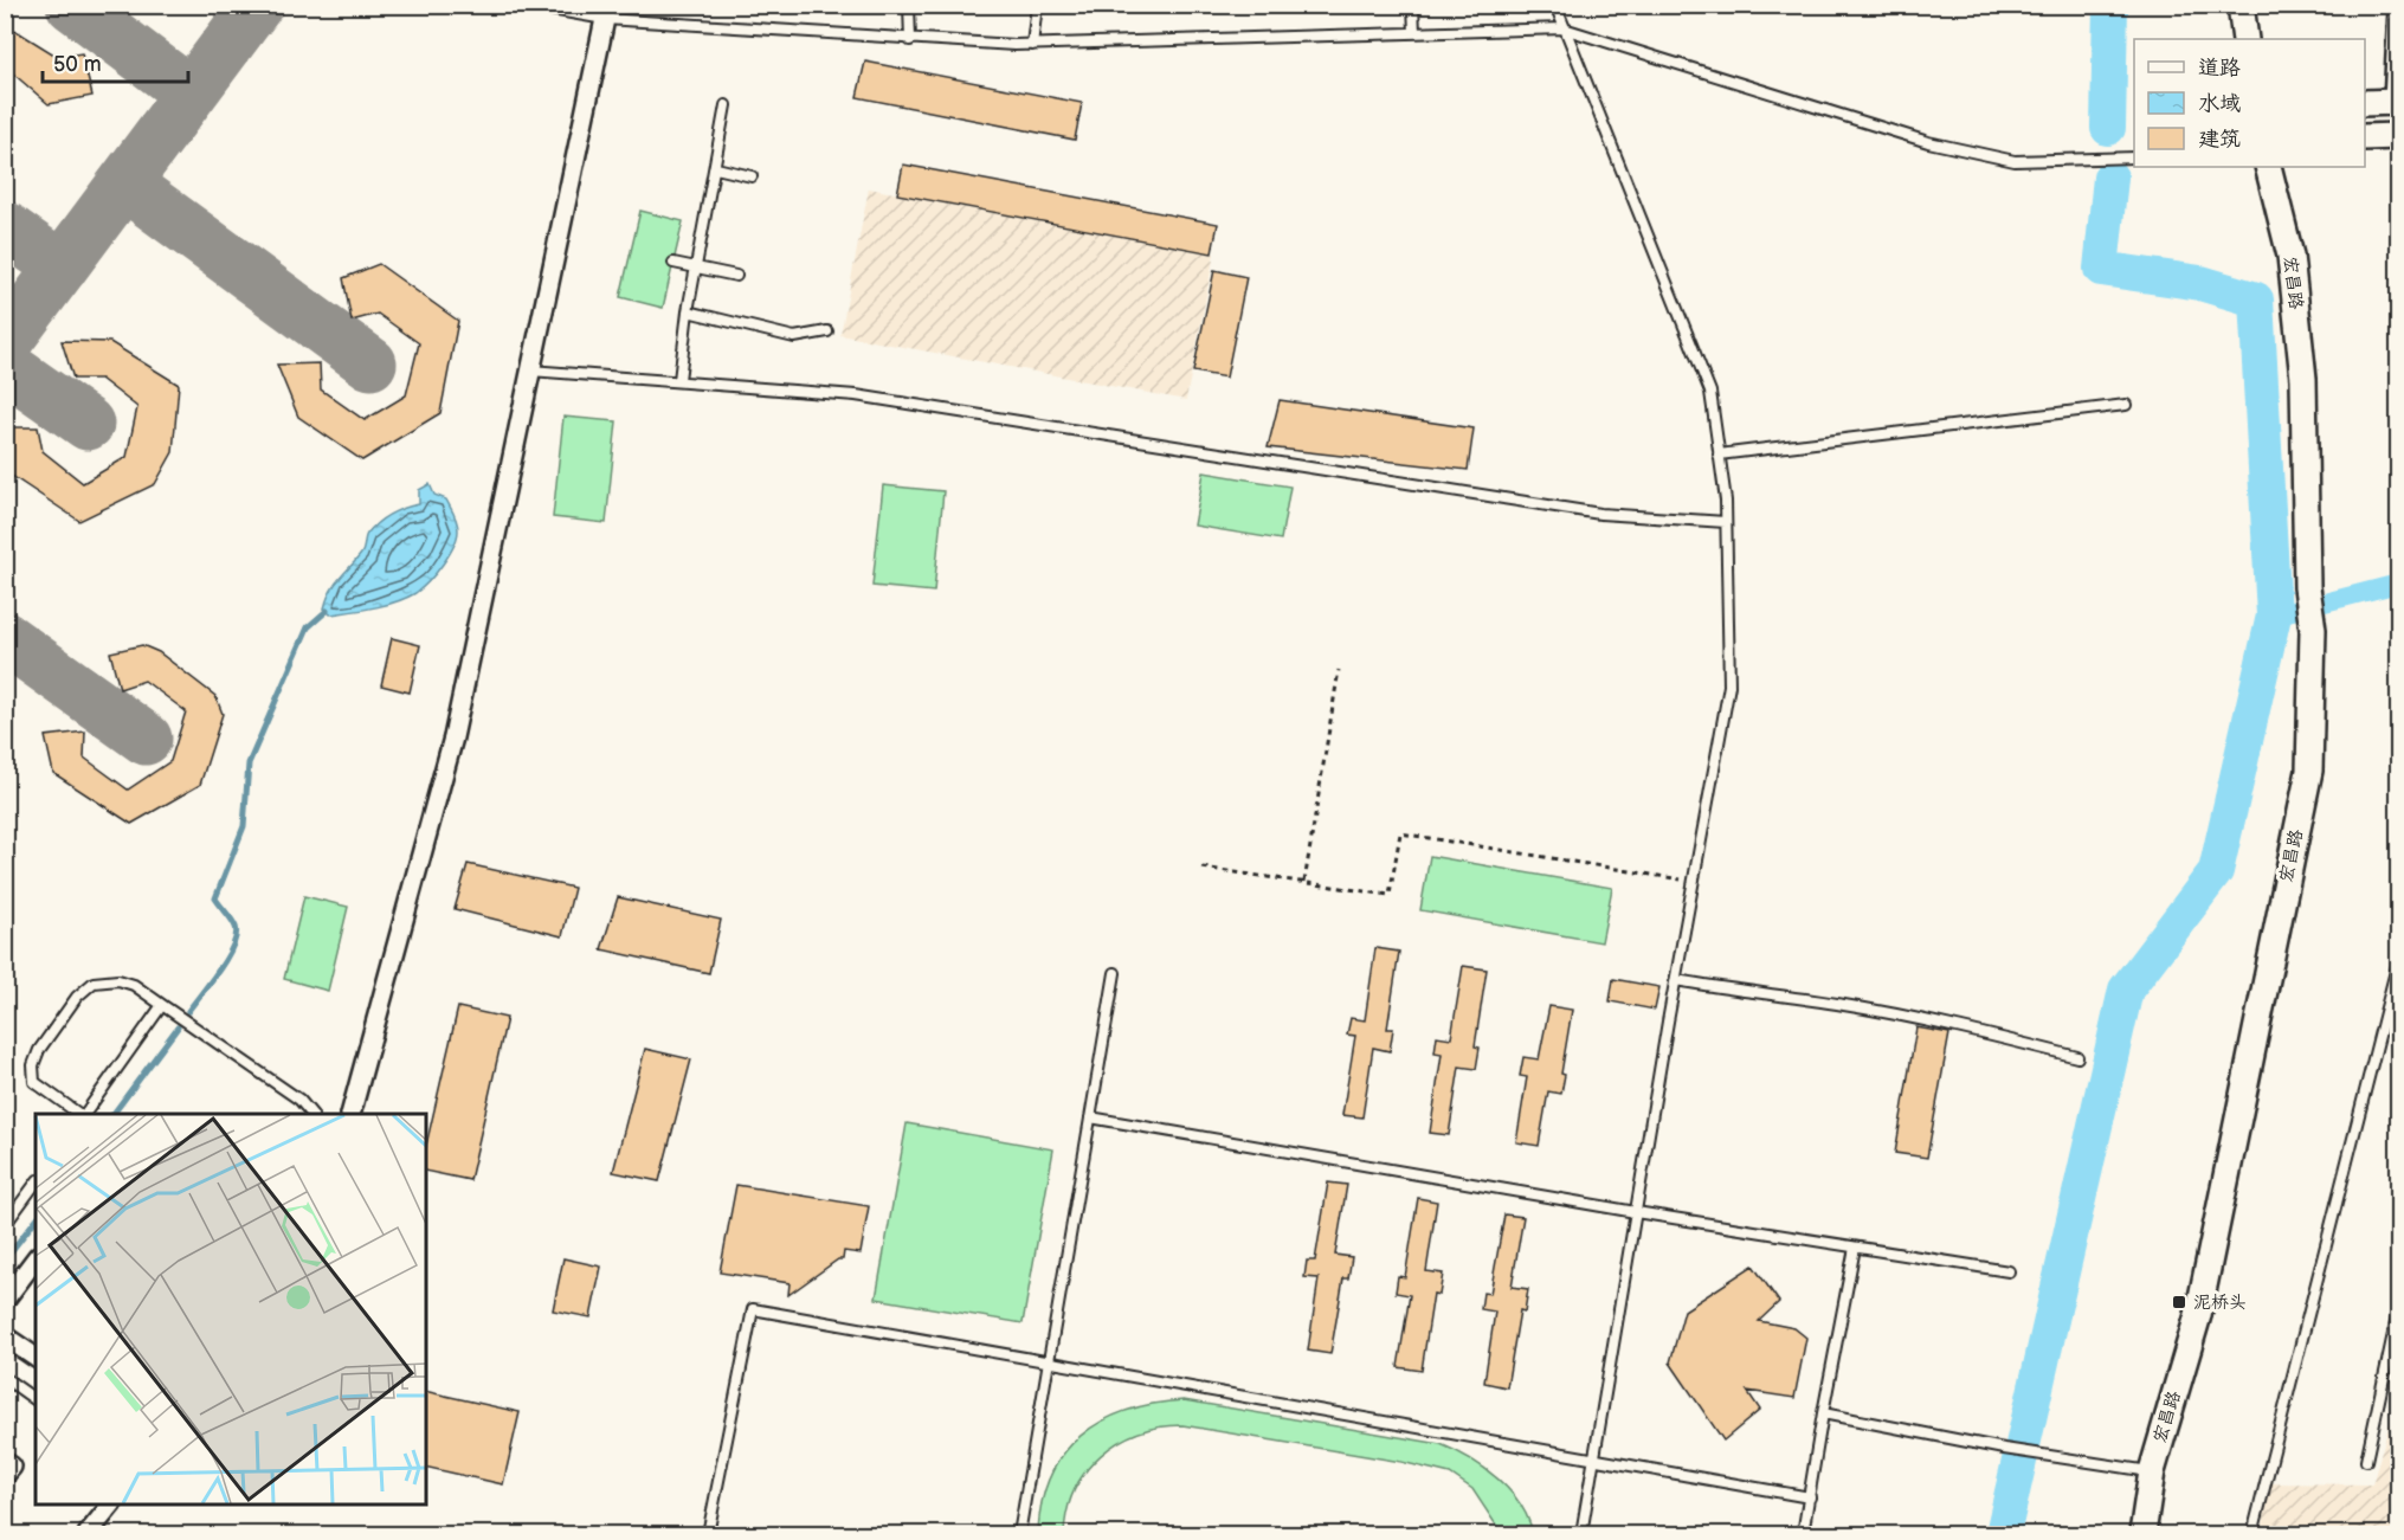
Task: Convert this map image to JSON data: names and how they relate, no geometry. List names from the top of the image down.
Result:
{
  "streets": {
    "street": ["宏昌路"]
  },
  "places": {
    "transit": ["泥桥头"]
  },
  "legend": ["道路", "水域", "建筑"],
  "scale_bar": "50 m"
}
